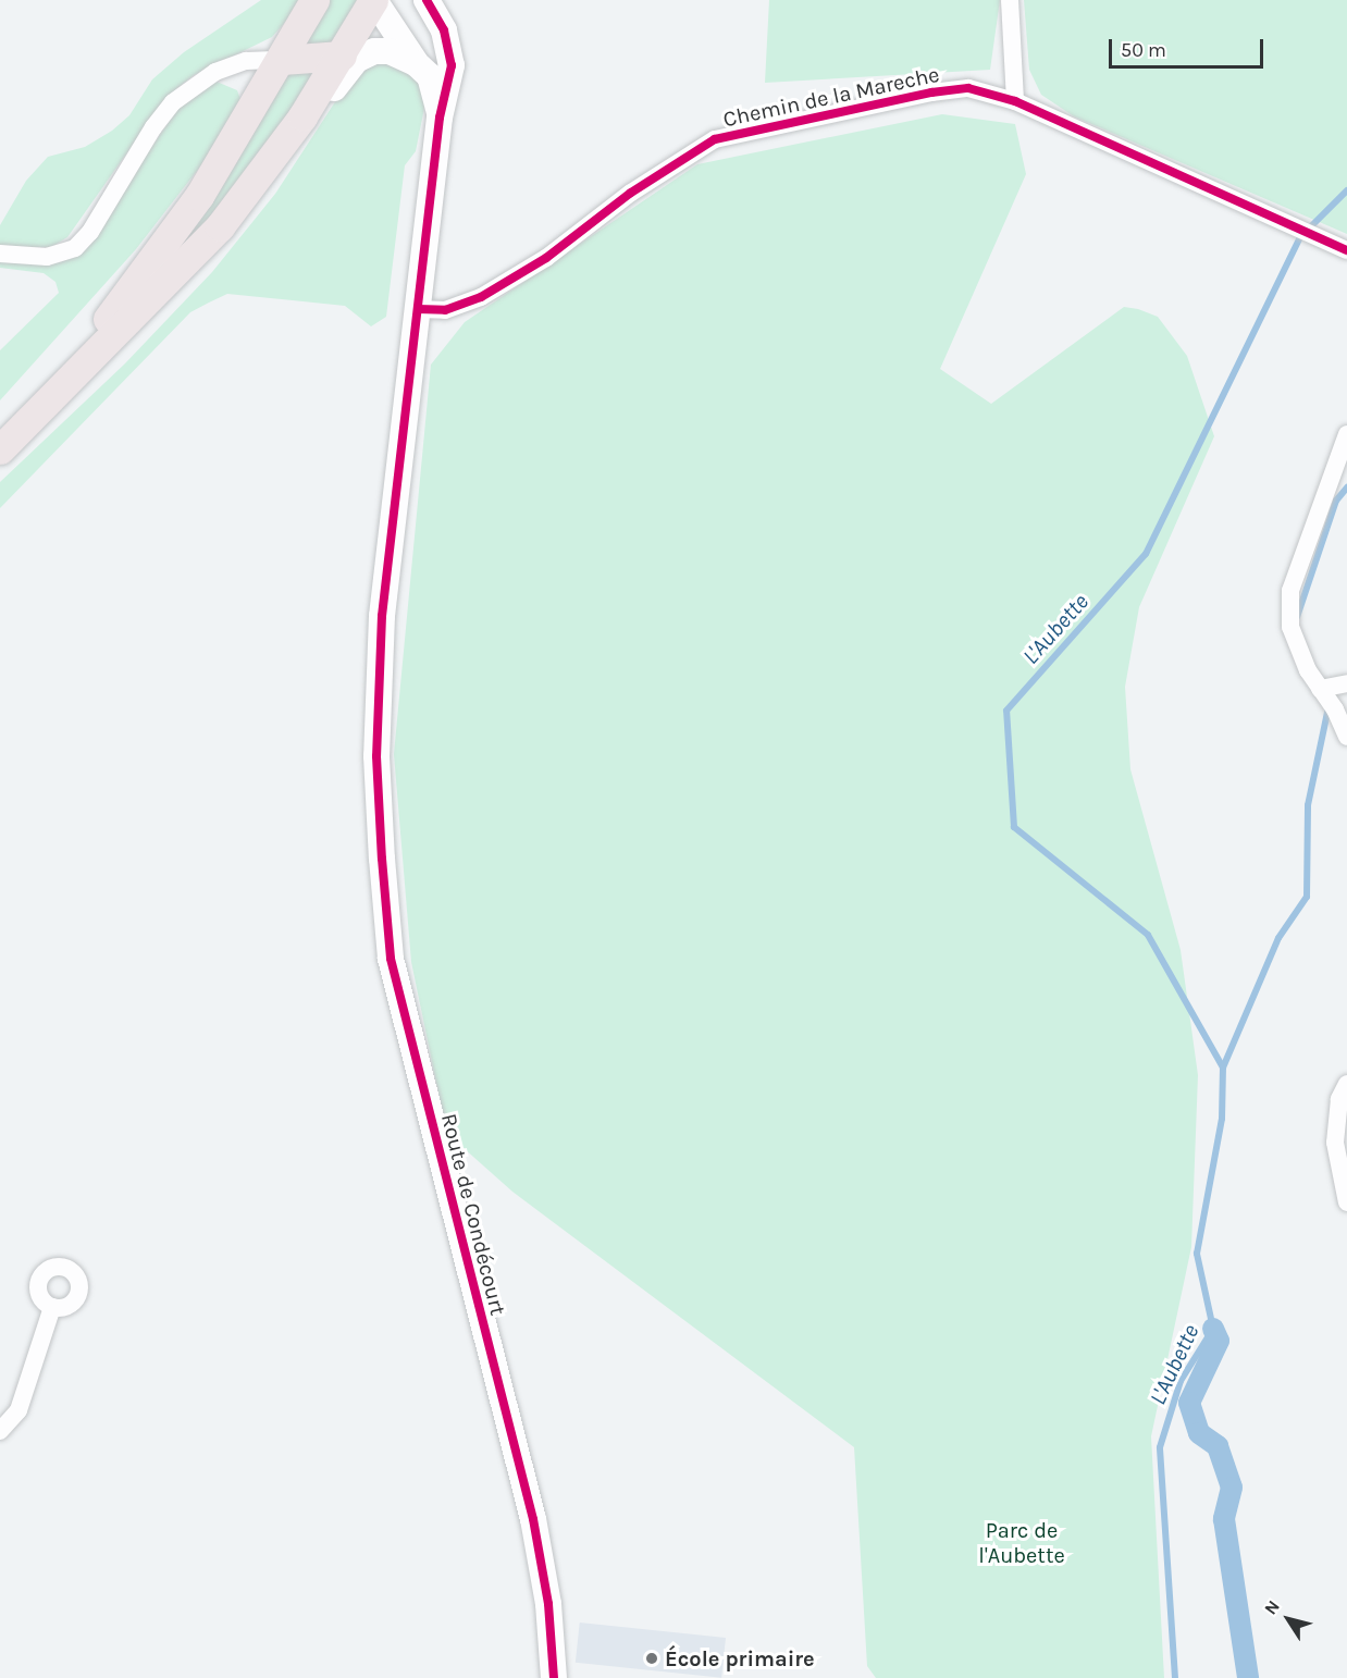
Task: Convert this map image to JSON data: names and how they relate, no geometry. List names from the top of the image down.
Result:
{
  "streets": {
    "street": ["Chemin de la Mareche", "Route de Condécourt"]
  },
  "crossings": [
    ["Chemin de la Mareche", "Route de Condécourt"]
  ],
  "water": ["L'Aubette"],
  "parks": ["Parc de l'Aubette"],
  "places": ["École primaire"],
  "scale_bar": "50 m",
  "north": "top left"
}
